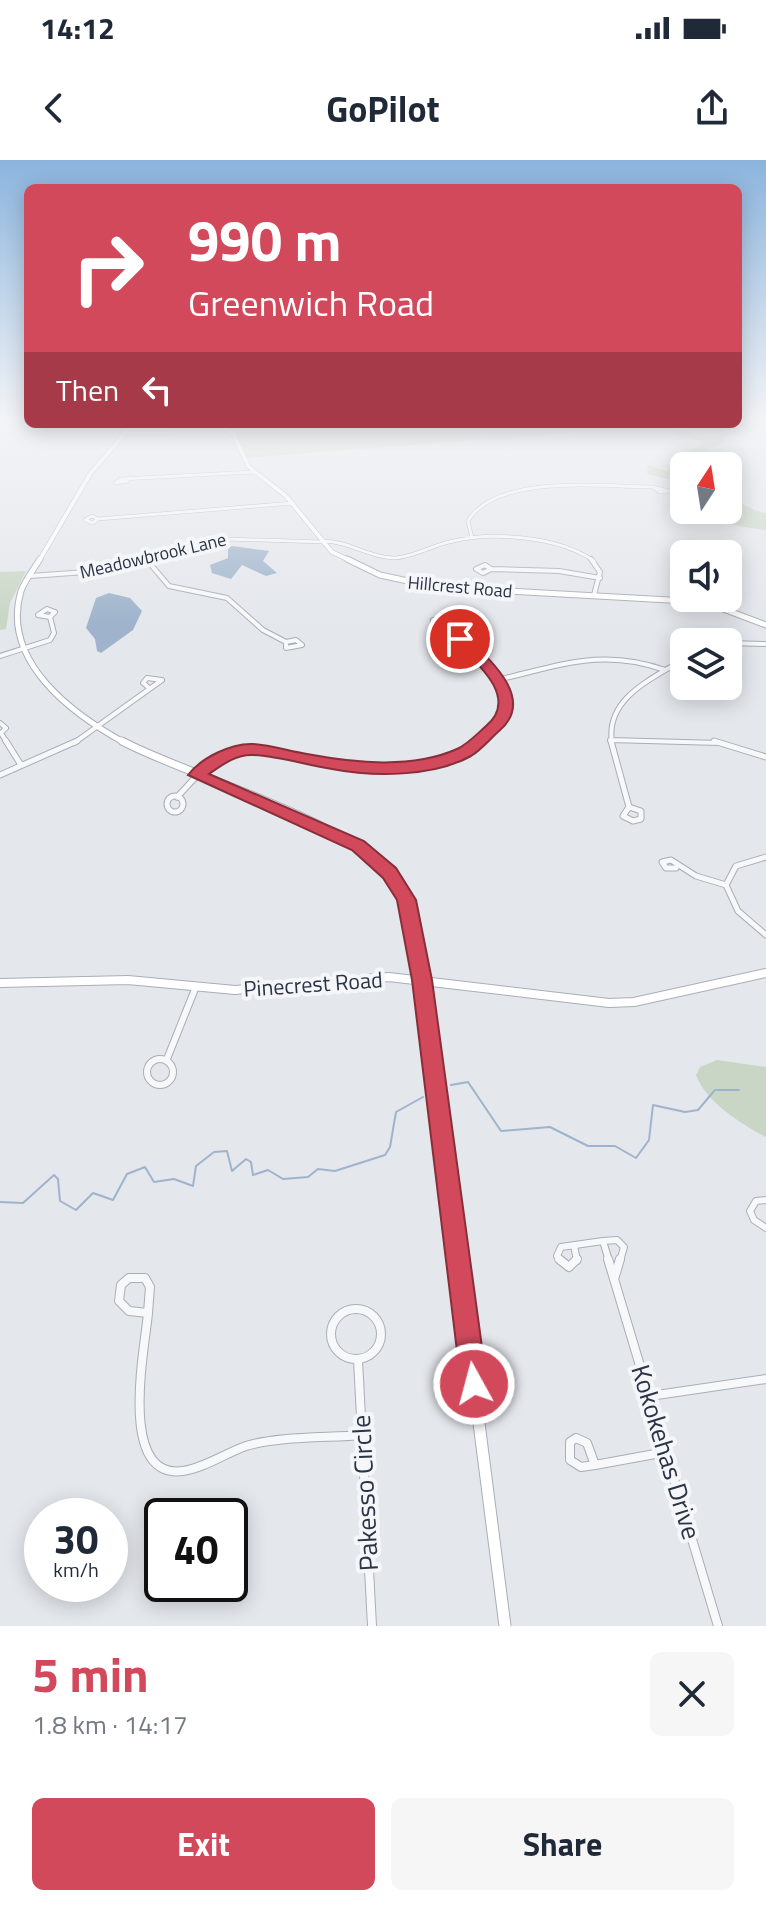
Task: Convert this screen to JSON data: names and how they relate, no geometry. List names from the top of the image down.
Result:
{
  "streets": {
    "street": [
      "Meadowbrook Lane",
      "Hillcrest Road",
      "Pinecrest Road",
      "Kokokehas Drive",
      "Pakesso Circle"
    ]
  },
  "crossings": [
    ["Meadowbrook Lane", "Hillcrest Road"]
  ],
  "north": "top",
  "page": {
    "status": "14:12",
    "header": "GoPilot",
    "turn": ["990 m", "Greenwich Road"],
    "then": "Then",
    "speed": "30 km/h",
    "limit": "40",
    "heading": ["5 min", "1.8 km · 14:17"],
    "buttons": ["Exit", "Share"]
  }
}
